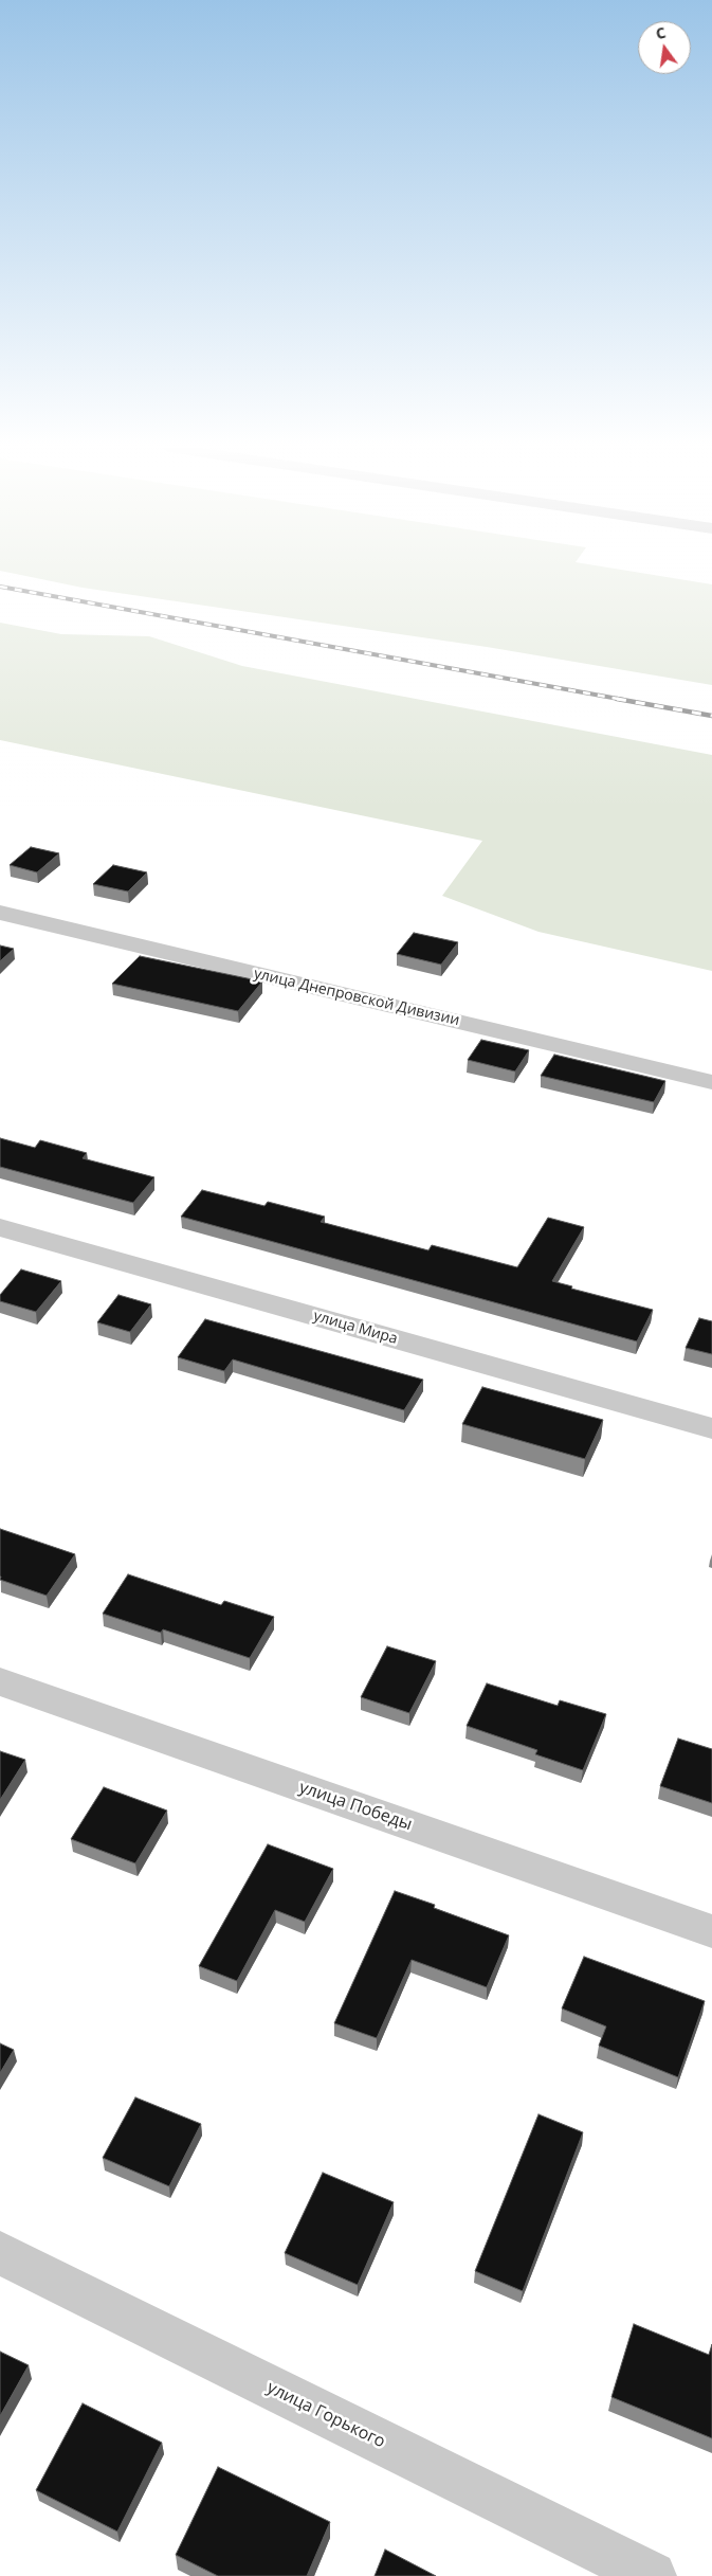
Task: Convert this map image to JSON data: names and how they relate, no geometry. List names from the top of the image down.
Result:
{
  "streets": {
    "street": [
      "улица Днепровской Дивизии",
      "улица Мира",
      "улица Победы",
      "улица Горького"
    ]
  },
  "north": "top"
}
